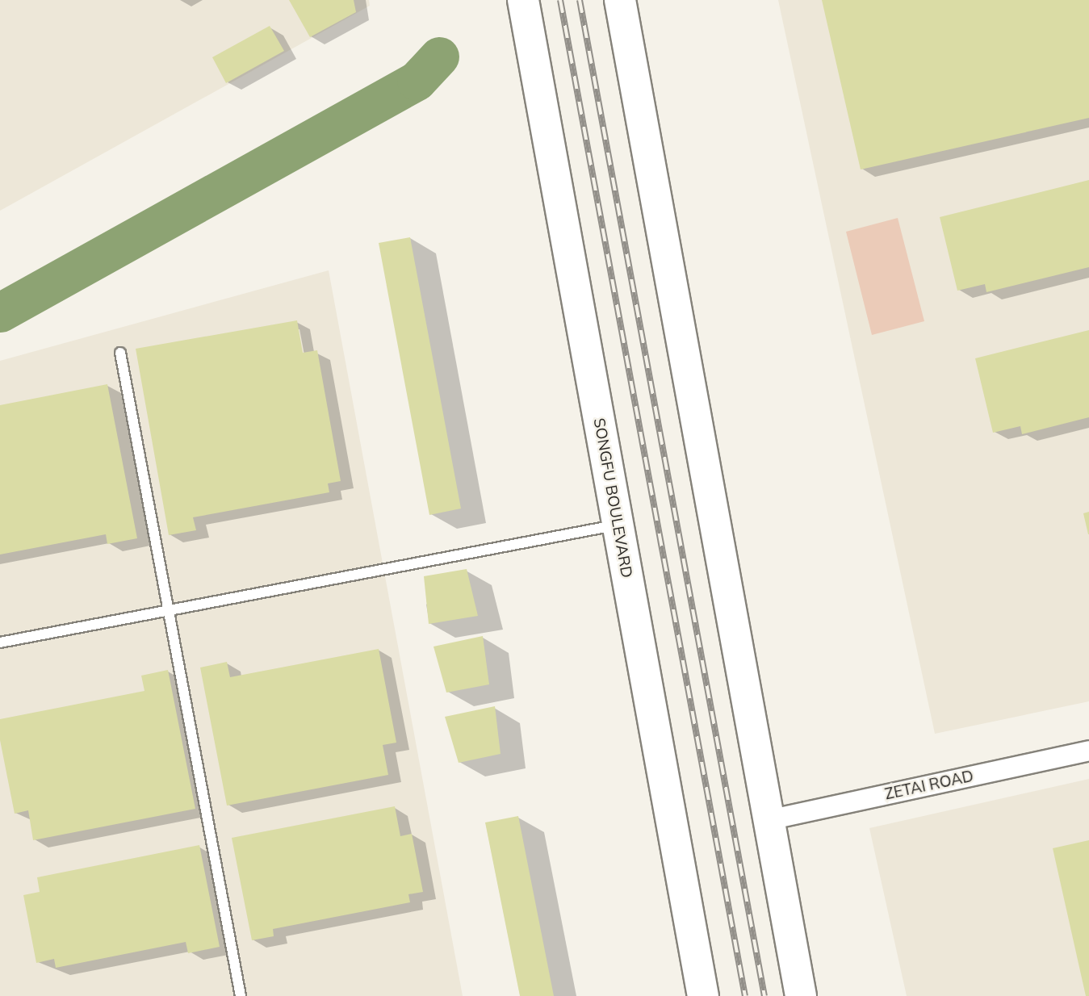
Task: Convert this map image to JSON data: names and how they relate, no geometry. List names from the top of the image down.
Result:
{
  "streets": {
    "main road": ["SONGFU BOULEVARD"],
    "street": ["ZETAI ROAD"]
  }
}
